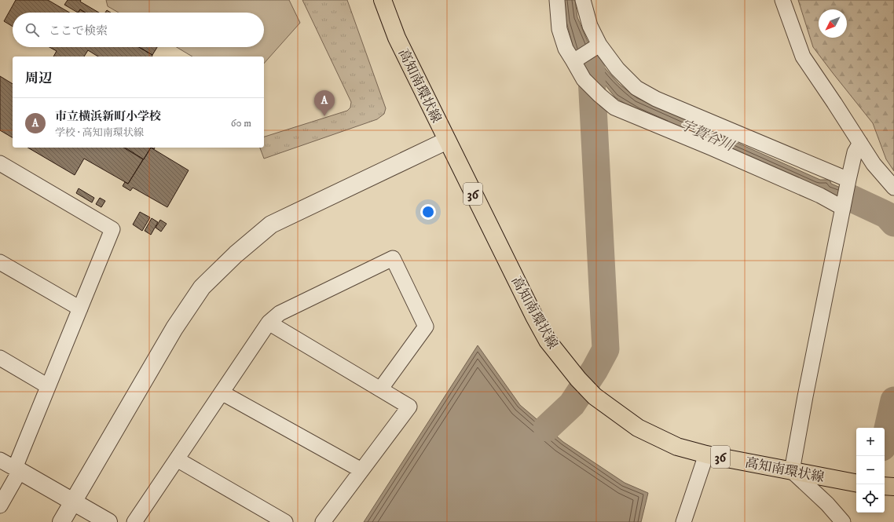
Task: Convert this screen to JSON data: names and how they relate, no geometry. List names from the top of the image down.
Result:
{
  "streets": {
    "main road": ["高知南環状線", "36"]
  },
  "water": ["宇賀谷川"],
  "north": "bottom left",
  "page": {
    "search": "ここで検索",
    "heading": "周辺",
    "pins": "A",
    "list": [
      {
        "mark": "A",
        "name": "市立横浜新町小学校",
        "note": "学校 · 高知南環状線",
        "value": "60 m"
      }
    ],
    "map_buttons": ["+", "−"]
  }
}
